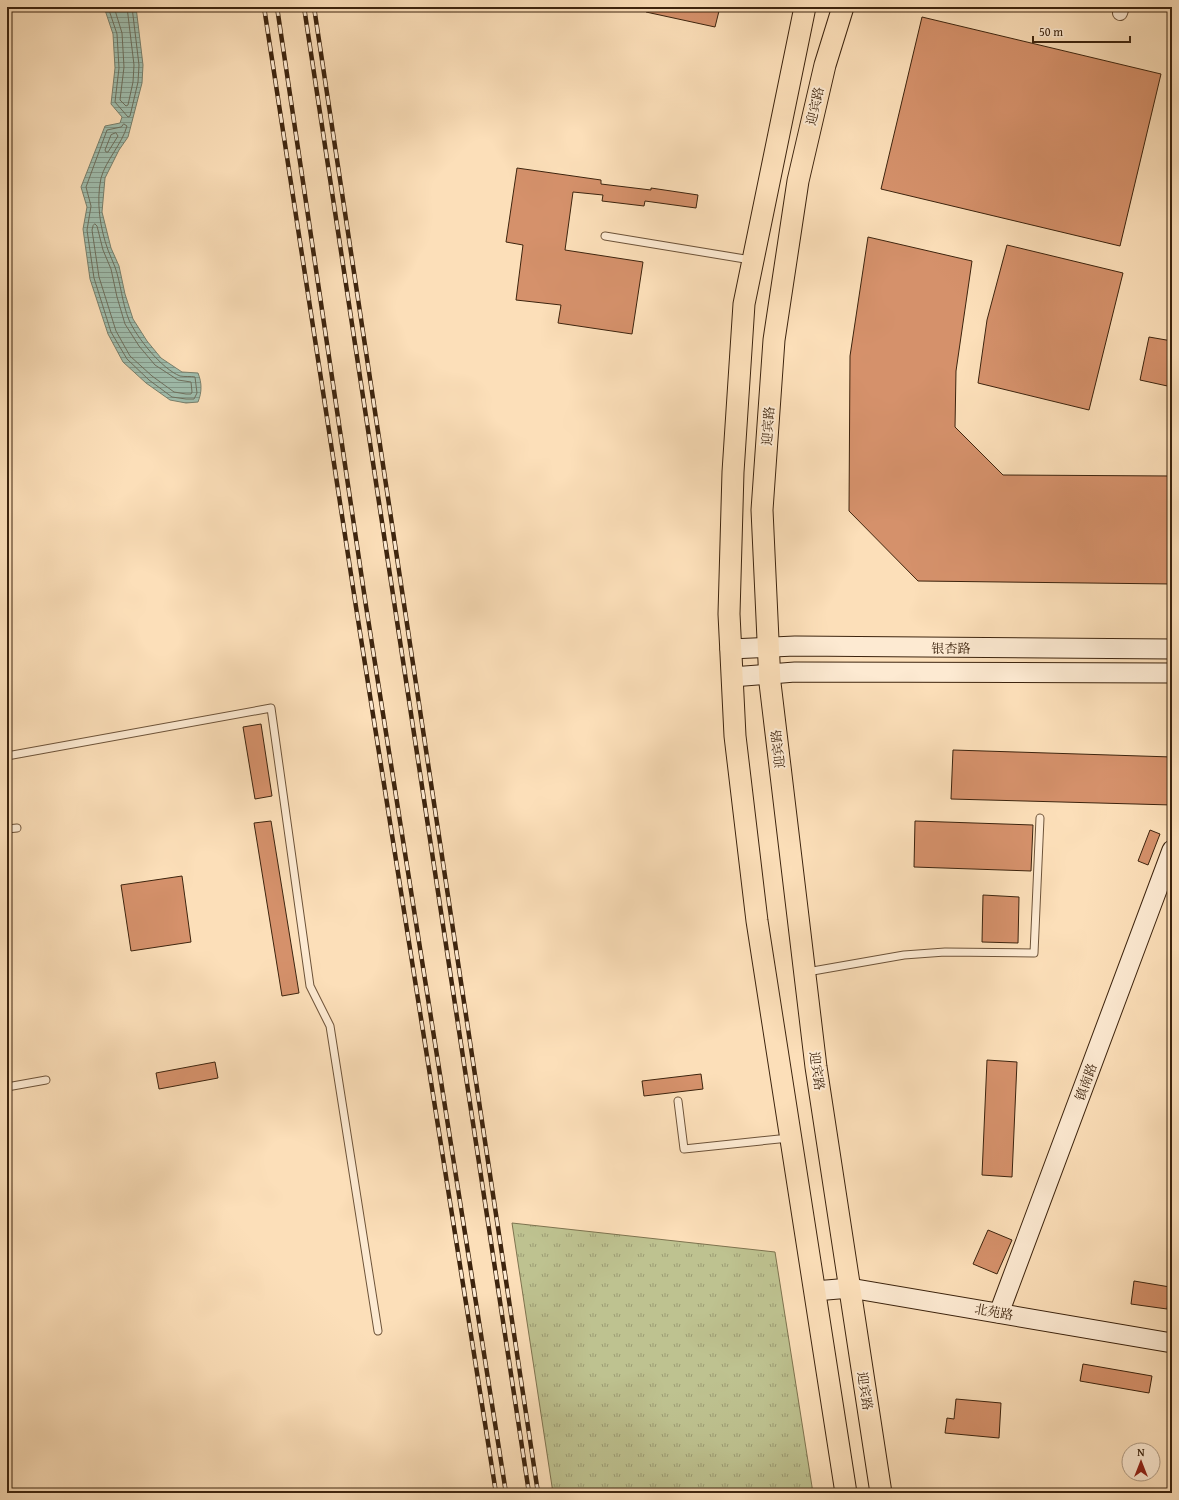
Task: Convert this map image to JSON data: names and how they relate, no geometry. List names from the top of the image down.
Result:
{
  "streets": {
    "main road": ["迎宾路"],
    "street": ["银杏路", "镇南路", "北苑路"]
  },
  "crossings": [
    ["迎宾路", "银杏路"],
    ["迎宾路", "北苑路"],
    ["镇南路", "北苑路"]
  ],
  "scale_bar": "50 m",
  "north": "top"
}
